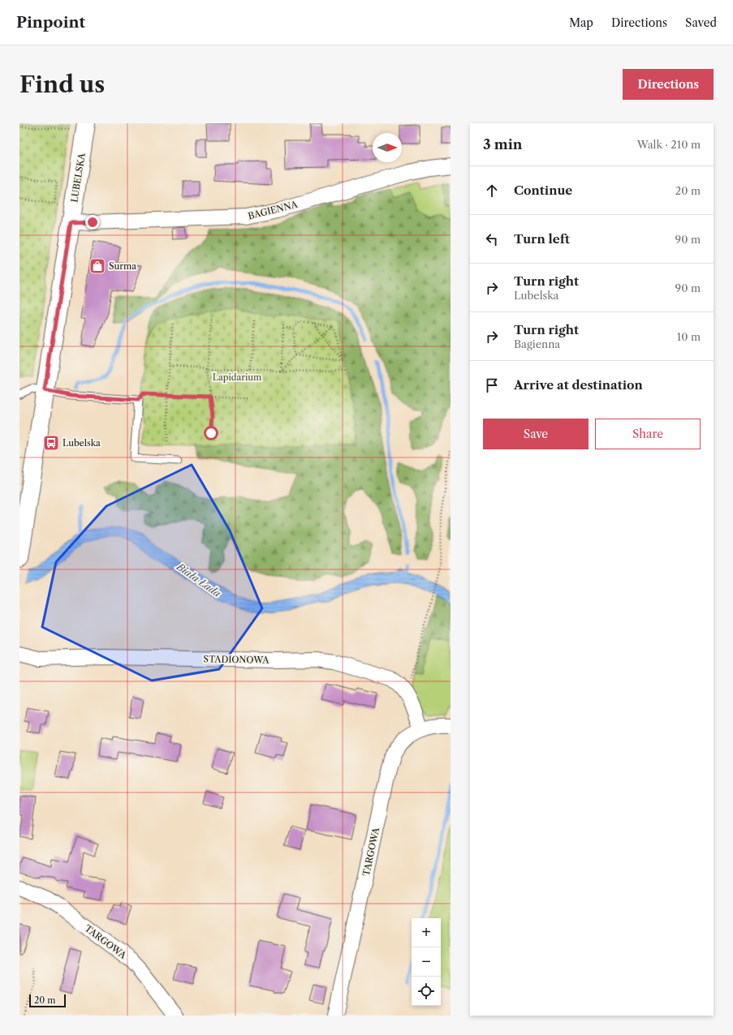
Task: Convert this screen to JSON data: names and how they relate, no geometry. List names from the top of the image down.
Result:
{
  "streets": {
    "street": [
      "LUBELSKA",
      "BAGIENNA",
      "STADIONOWA",
      "TARGOWA"
    ]
  },
  "crossings": [
    ["LUBELSKA", "BAGIENNA"],
    ["STADIONOWA", "TARGOWA"]
  ],
  "water": ["Biała Łada"],
  "parks": ["Lapidarium"],
  "places": {
    "shop": ["Surma"],
    "bus stop": ["Lubelska"]
  },
  "scale_bar": "20 m",
  "north": "right",
  "page": {
    "header": "Pinpoint",
    "nav": ["Map", "Directions", "Saved"],
    "buttons": [
      "Directions",
      ["Save", "Share"]
    ],
    "title": "Find us",
    "heading": ["3 min", "Walk · 210 m"],
    "list": [
      ["Continue", "20 m"],
      ["Turn left", "90 m"],
      ["Turn right", "Lubelska", "90 m"],
      ["Turn right", "Bagienna", "10 m"],
      "Arrive at destination"
    ],
    "map_buttons": ["+", "−"],
    "scale": "20 m"
  }
}
